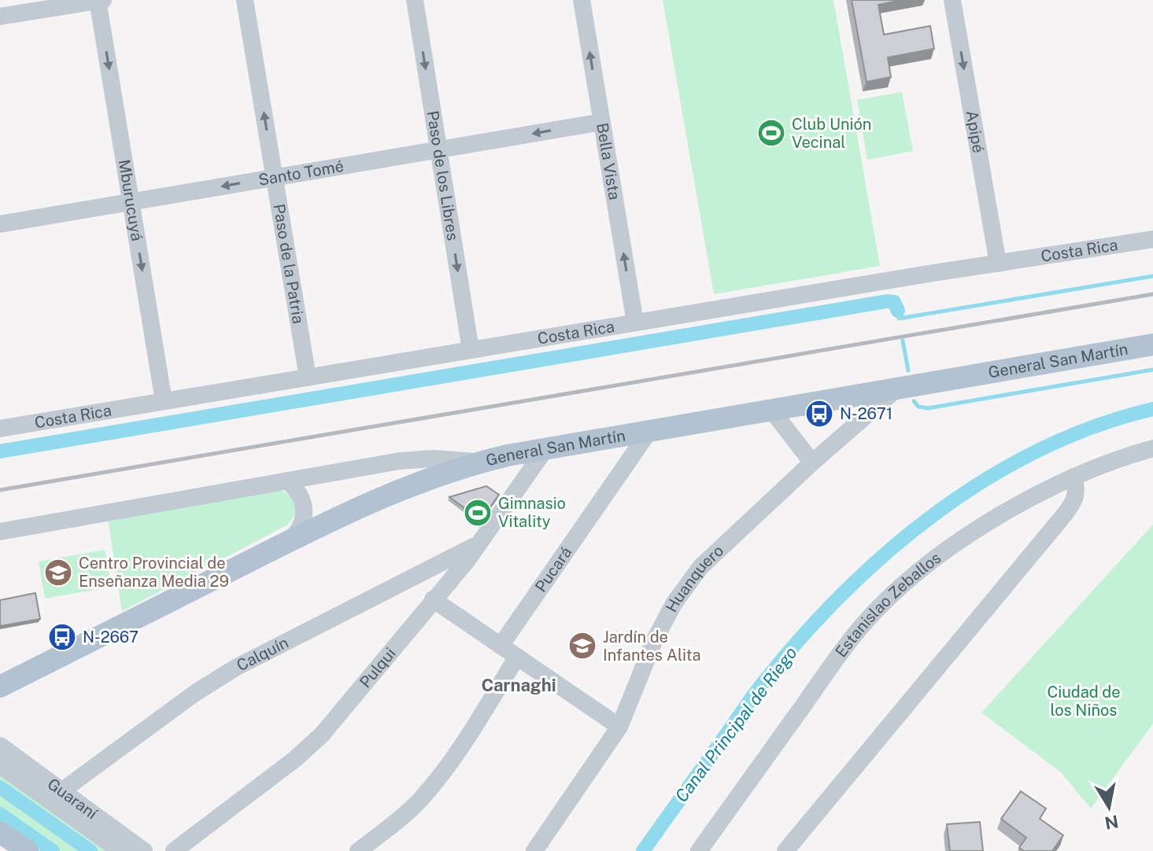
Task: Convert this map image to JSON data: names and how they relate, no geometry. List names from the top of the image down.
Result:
{
  "streets": {
    "main road": ["General San Martín"],
    "street": [
      "Apipé",
      "Bella Vista",
      "Santo Tomé",
      "Paso de los Libres",
      "Mburucuyá",
      "Costa Rica",
      "Paso de la Patria",
      "Pucará",
      "Huanquero",
      "Estanislao Zeballos",
      "Calquín",
      "Pulqui",
      "Guaraní"
    ]
  },
  "crossings": [
    ["Apipé", "Costa Rica"],
    ["Bella Vista", "Santo Tomé"],
    ["Bella Vista", "Costa Rica"],
    ["Santo Tomé", "Paso de los Libres"],
    ["Santo Tomé", "Mburucuyá"],
    ["Santo Tomé", "Paso de la Patria"],
    ["Paso de los Libres", "Costa Rica"],
    ["Mburucuyá", "Costa Rica"],
    ["Costa Rica", "Paso de la Patria"],
    ["General San Martín", "Pucará"],
    ["General San Martín", "Huanquero"],
    ["General San Martín", "Pulqui"],
    ["Calquín", "Pulqui"],
    ["Calquín", "Guaraní"]
  ],
  "one_way": [
    "Apipé",
    "Bella Vista",
    "Santo Tomé",
    "Paso de los Libres",
    "Mburucuyá",
    "Paso de la Patria"
  ],
  "districts": ["Carnaghi"],
  "water": ["Canal Principal de Riego"],
  "parks": ["Ciudad de los Niños"],
  "places": {
    "sports": ["Club Unión Vecinal", "Gimnasio Vitality"],
    "bus stop": ["N-2671", "N-2667"],
    "school or university": ["Centro Provincial de Enseñanza Media 29", "Jardín de Infantes Alita"]
  },
  "north": "bottom"
}
